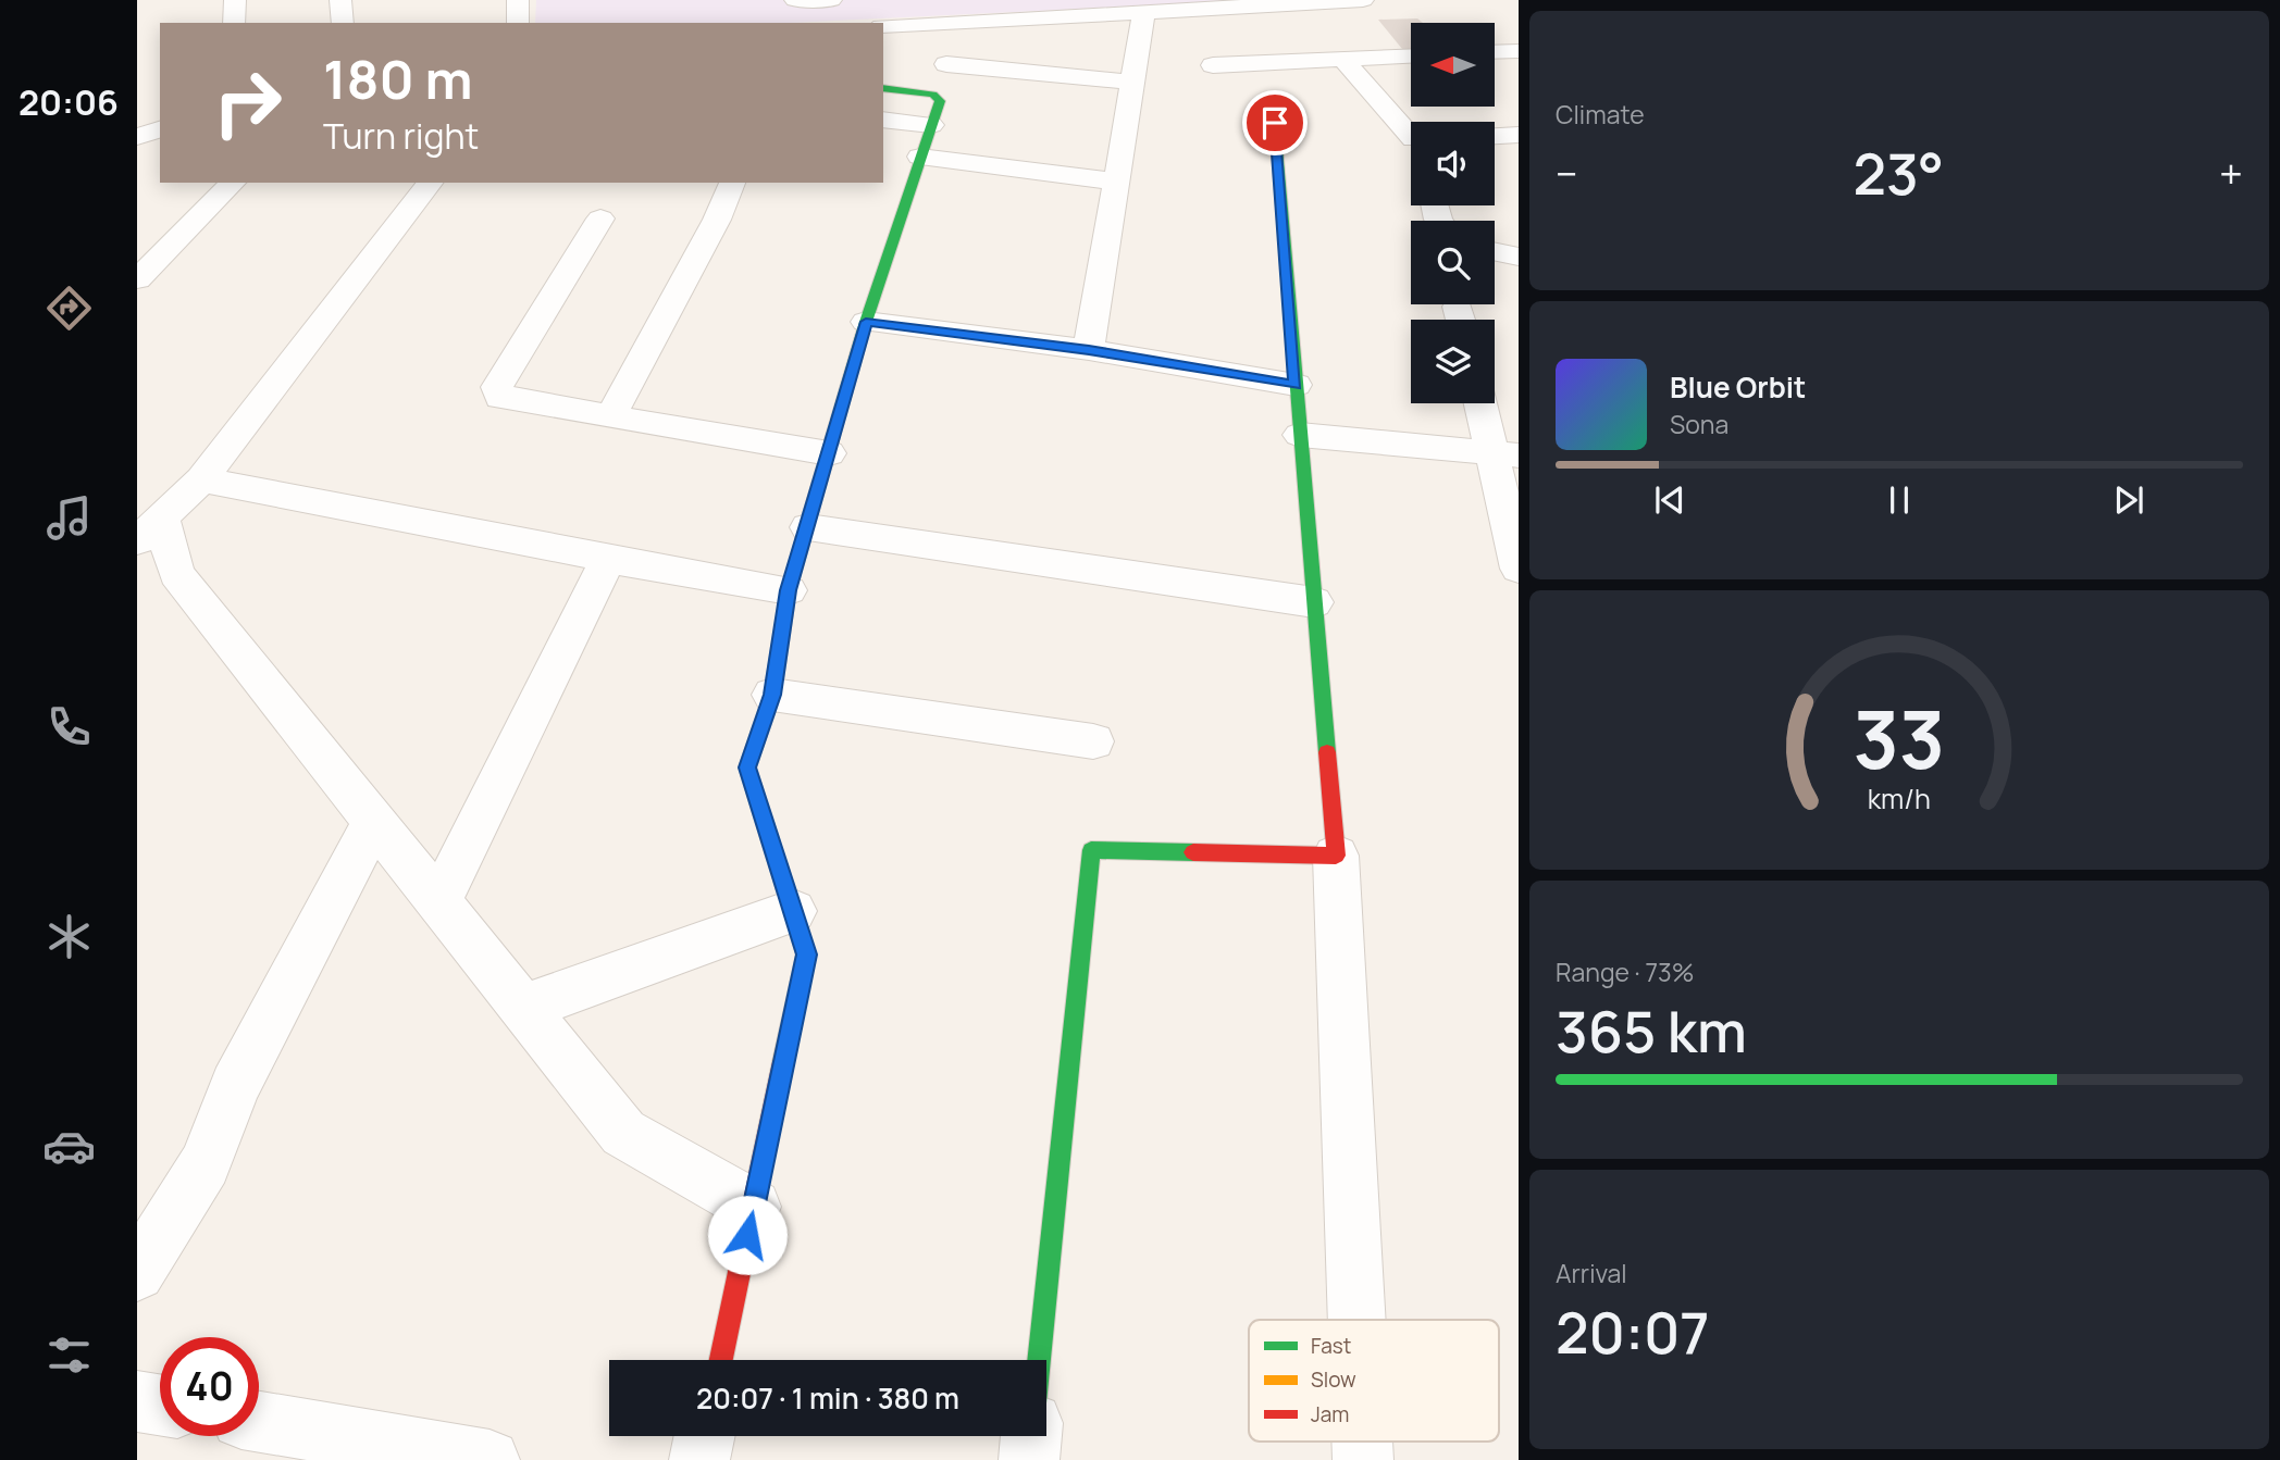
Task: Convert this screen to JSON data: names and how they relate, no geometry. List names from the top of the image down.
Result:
{
  "legend": ["Fast", "Slow", "Jam"],
  "north": "left",
  "page": {
    "tabs": "20:06",
    "tile": [
      "Climate",
      ["Range · 73%", "365 km"],
      ["Arrival", "20:07"]
    ],
    "turn": ["180 m", "Turn right"],
    "heat": ["−", "23°", "+"],
    "song": ["Blue Orbit", "Sona"],
    "limit": "40",
    "trip": "20:07 · 1 min · 380 m",
    "gauge": ["33", "km/h"]
  }
}
